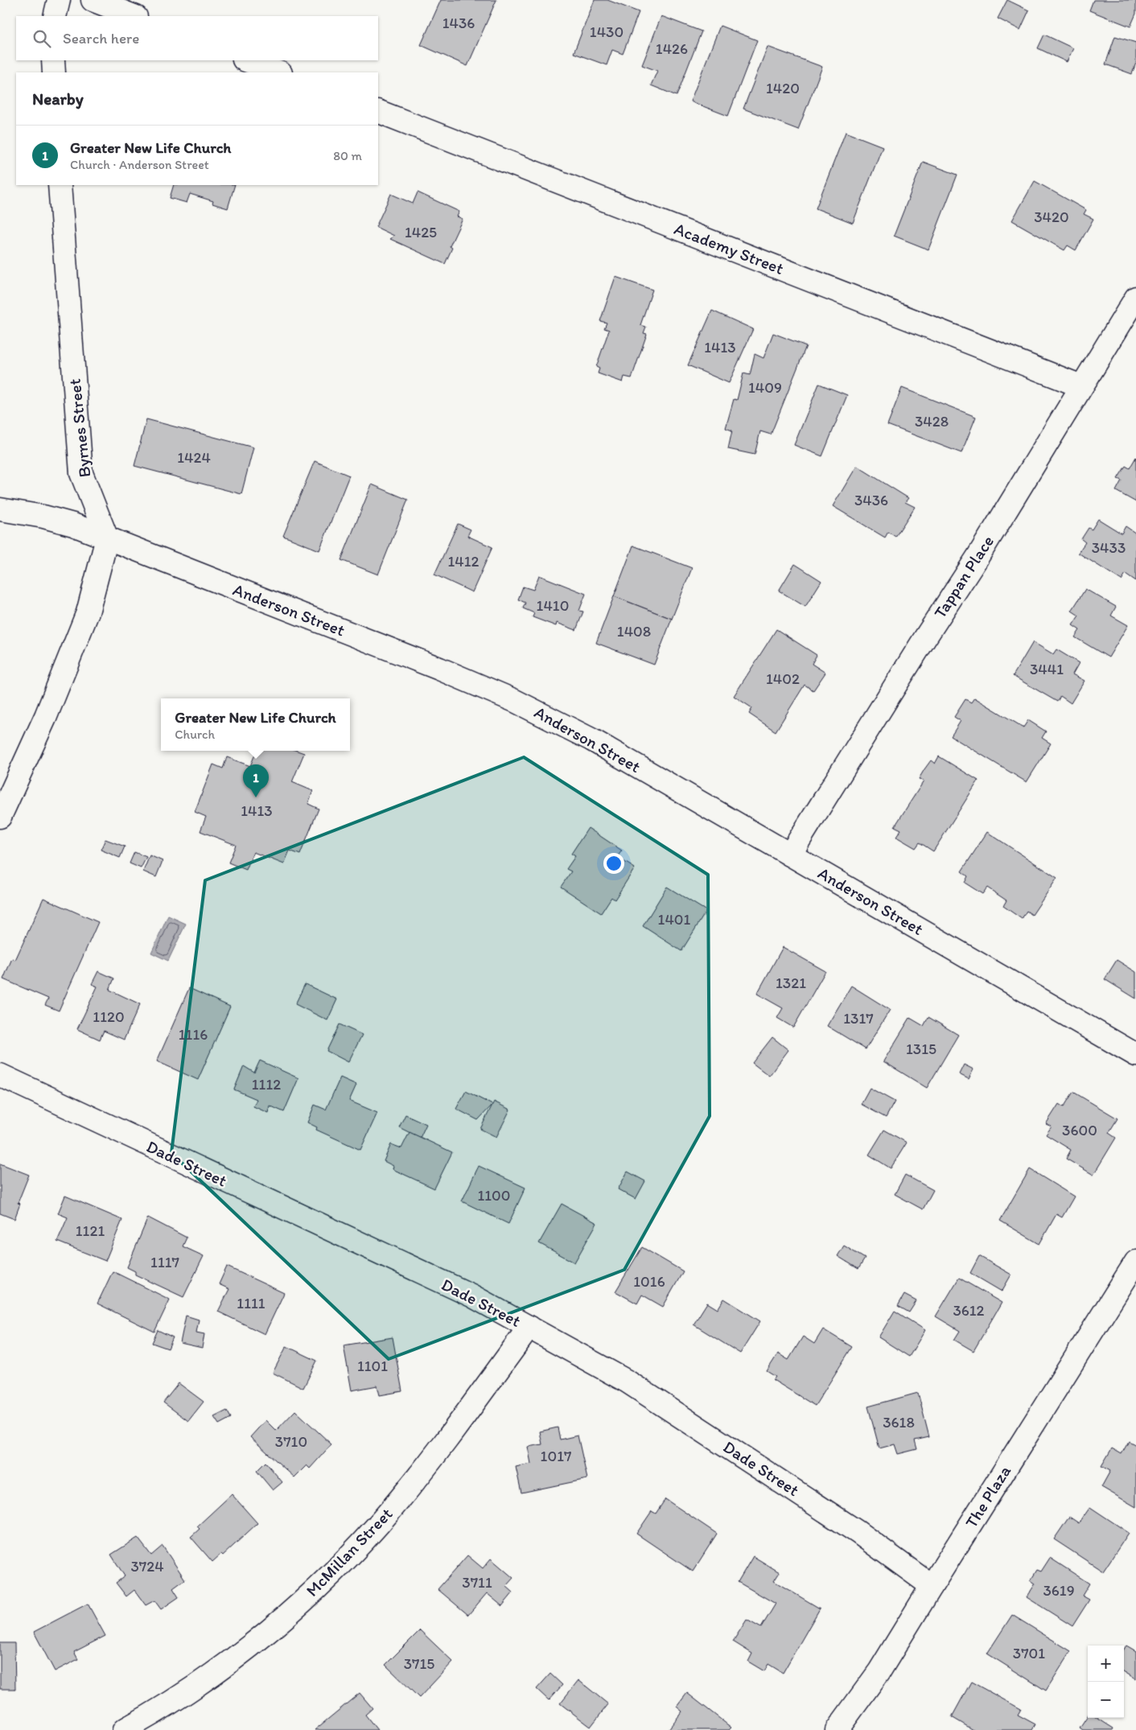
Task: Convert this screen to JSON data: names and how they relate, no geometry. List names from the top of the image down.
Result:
{
  "streets": {
    "street": [
      "Academy Street",
      "Byrnes Street",
      "Tappan Place",
      "Anderson Street",
      "Dade Street",
      "The Plaza",
      "McMillan Street"
    ]
  },
  "crossings": [
    ["Academy Street", "Tappan Place"],
    ["Byrnes Street", "Anderson Street"],
    ["Tappan Place", "Anderson Street"],
    ["Dade Street", "The Plaza"],
    ["Dade Street", "McMillan Street"]
  ],
  "house_numbers": [
    "1436",
    "1430",
    "1426",
    "1420",
    "3420",
    "1425",
    "1413",
    "1409",
    "3428",
    "1424",
    "3436",
    "3433",
    "1412",
    "1410",
    "1408",
    "3441",
    "1402",
    "1413",
    "1401",
    "1321",
    "1120",
    "1317",
    "1116",
    "1315",
    "1112",
    "3600",
    "1100",
    "1121",
    "1117",
    "1016",
    "1111",
    "3612",
    "1101",
    "3618",
    "3710",
    "1017",
    "3724",
    "3711",
    "3619",
    "3701",
    "3715"
  ],
  "page": {
    "search": "Search here",
    "heading": "Nearby",
    "list": [
      {
        "mark": "1",
        "name": "Greater New Life Church",
        "note": "Church · Anderson Street",
        "value": "80 m"
      }
    ],
    "popup": ["Greater New Life Church", "Church"],
    "pins": "1",
    "map_buttons": ["+", "−"]
  }
}
